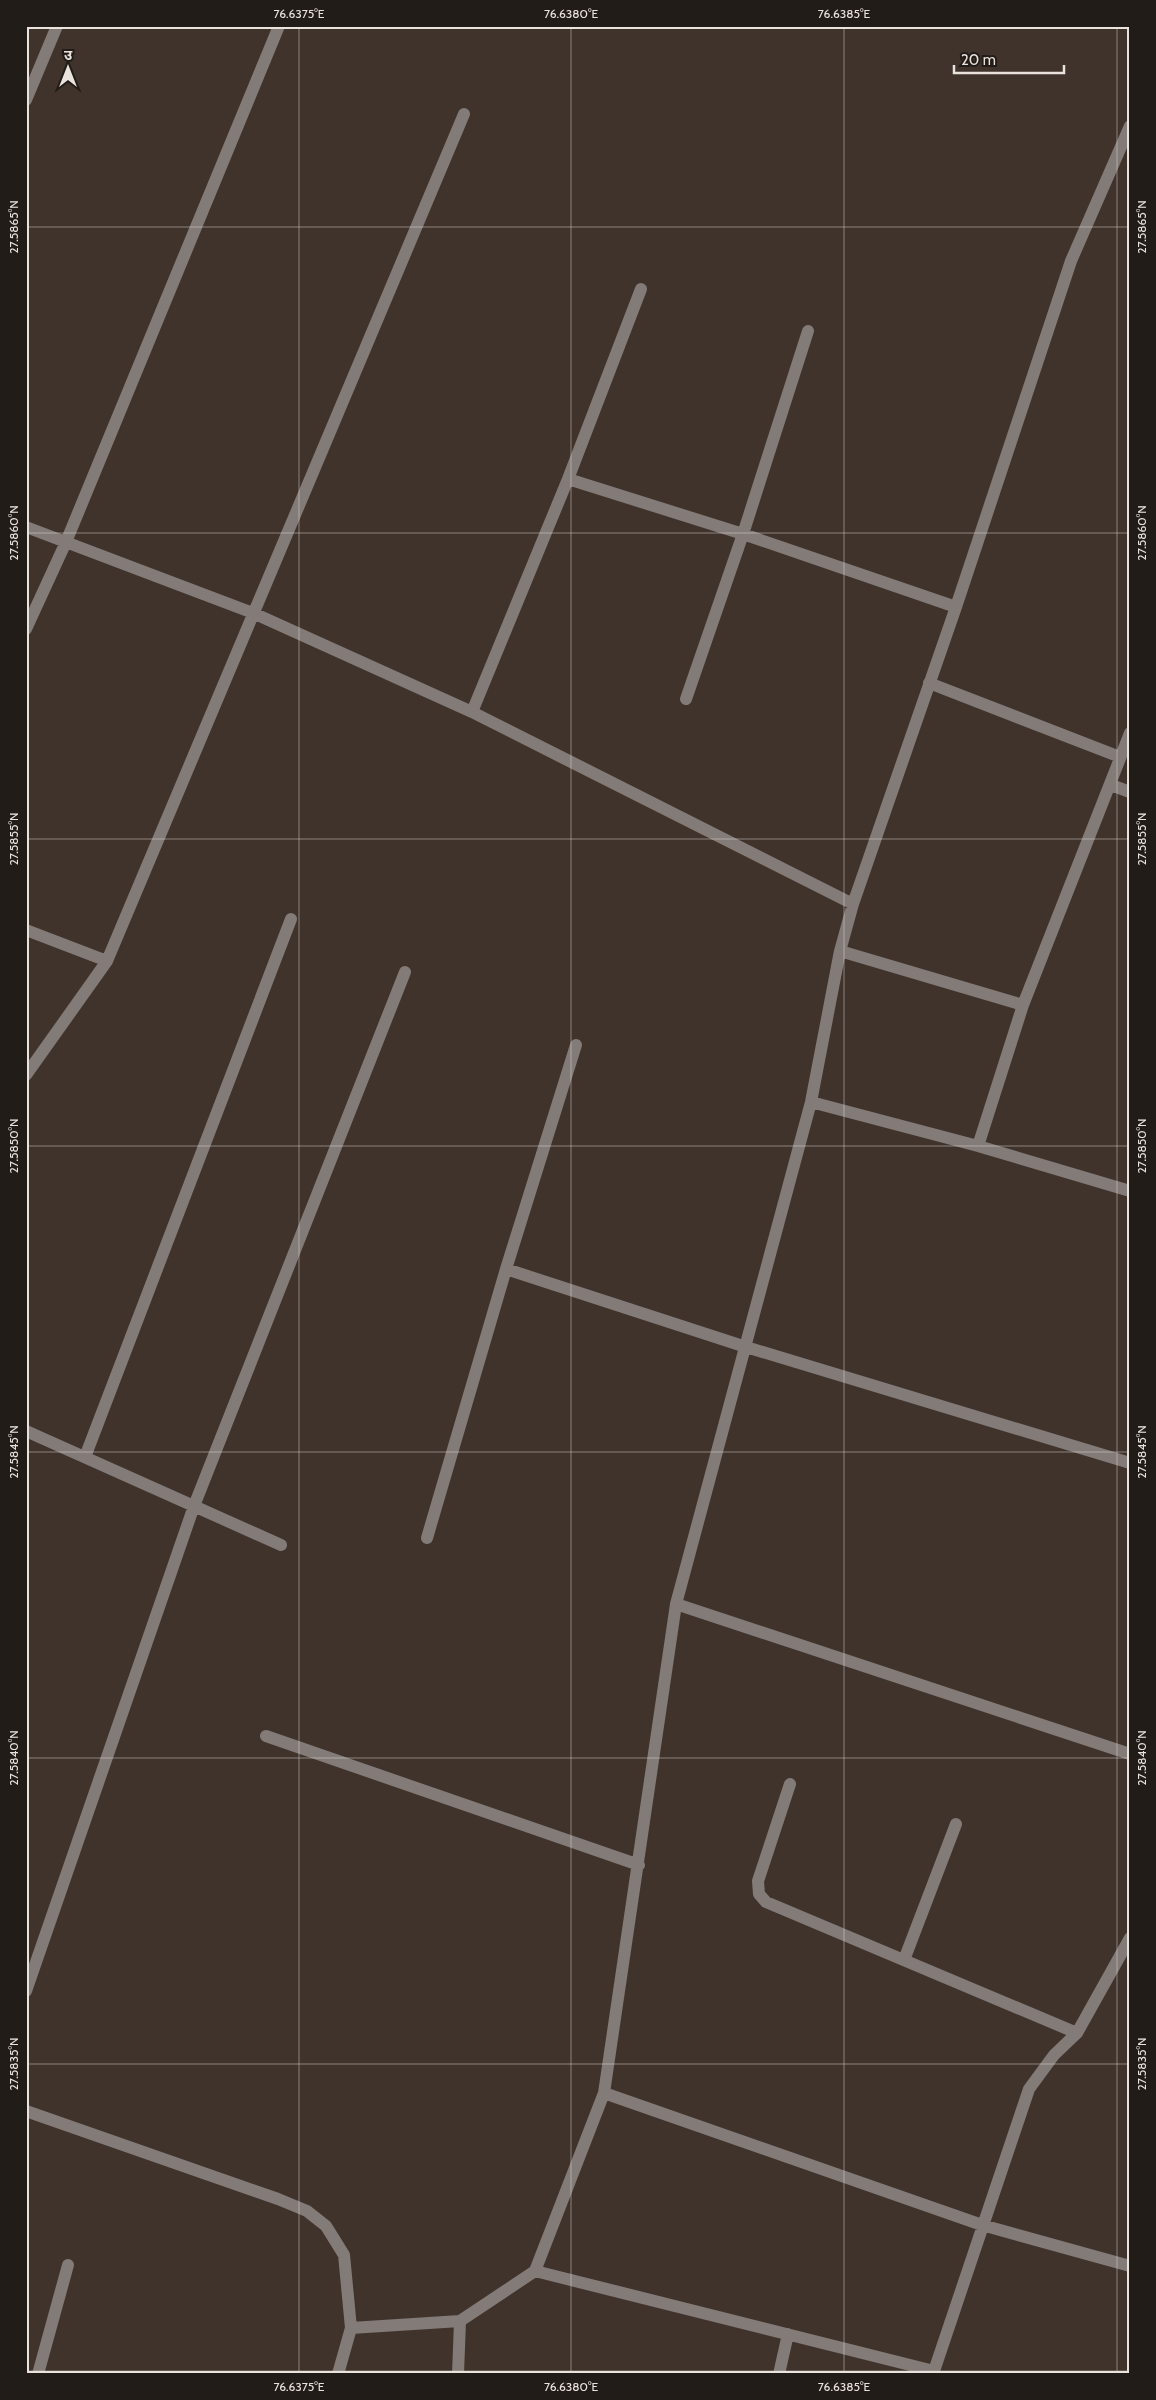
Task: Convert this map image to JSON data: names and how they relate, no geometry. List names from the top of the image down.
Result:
{
  "scale_bar": "20 m",
  "north": "top",
  "coordinates": [
    "76.6375°E",
    "76.6380°E",
    "76.6385°E",
    "27.5865°N",
    "27.5860°N",
    "27.5855°N",
    "27.5850°N",
    "27.5845°N",
    "27.5840°N",
    "27.5835°N"
  ]
}
